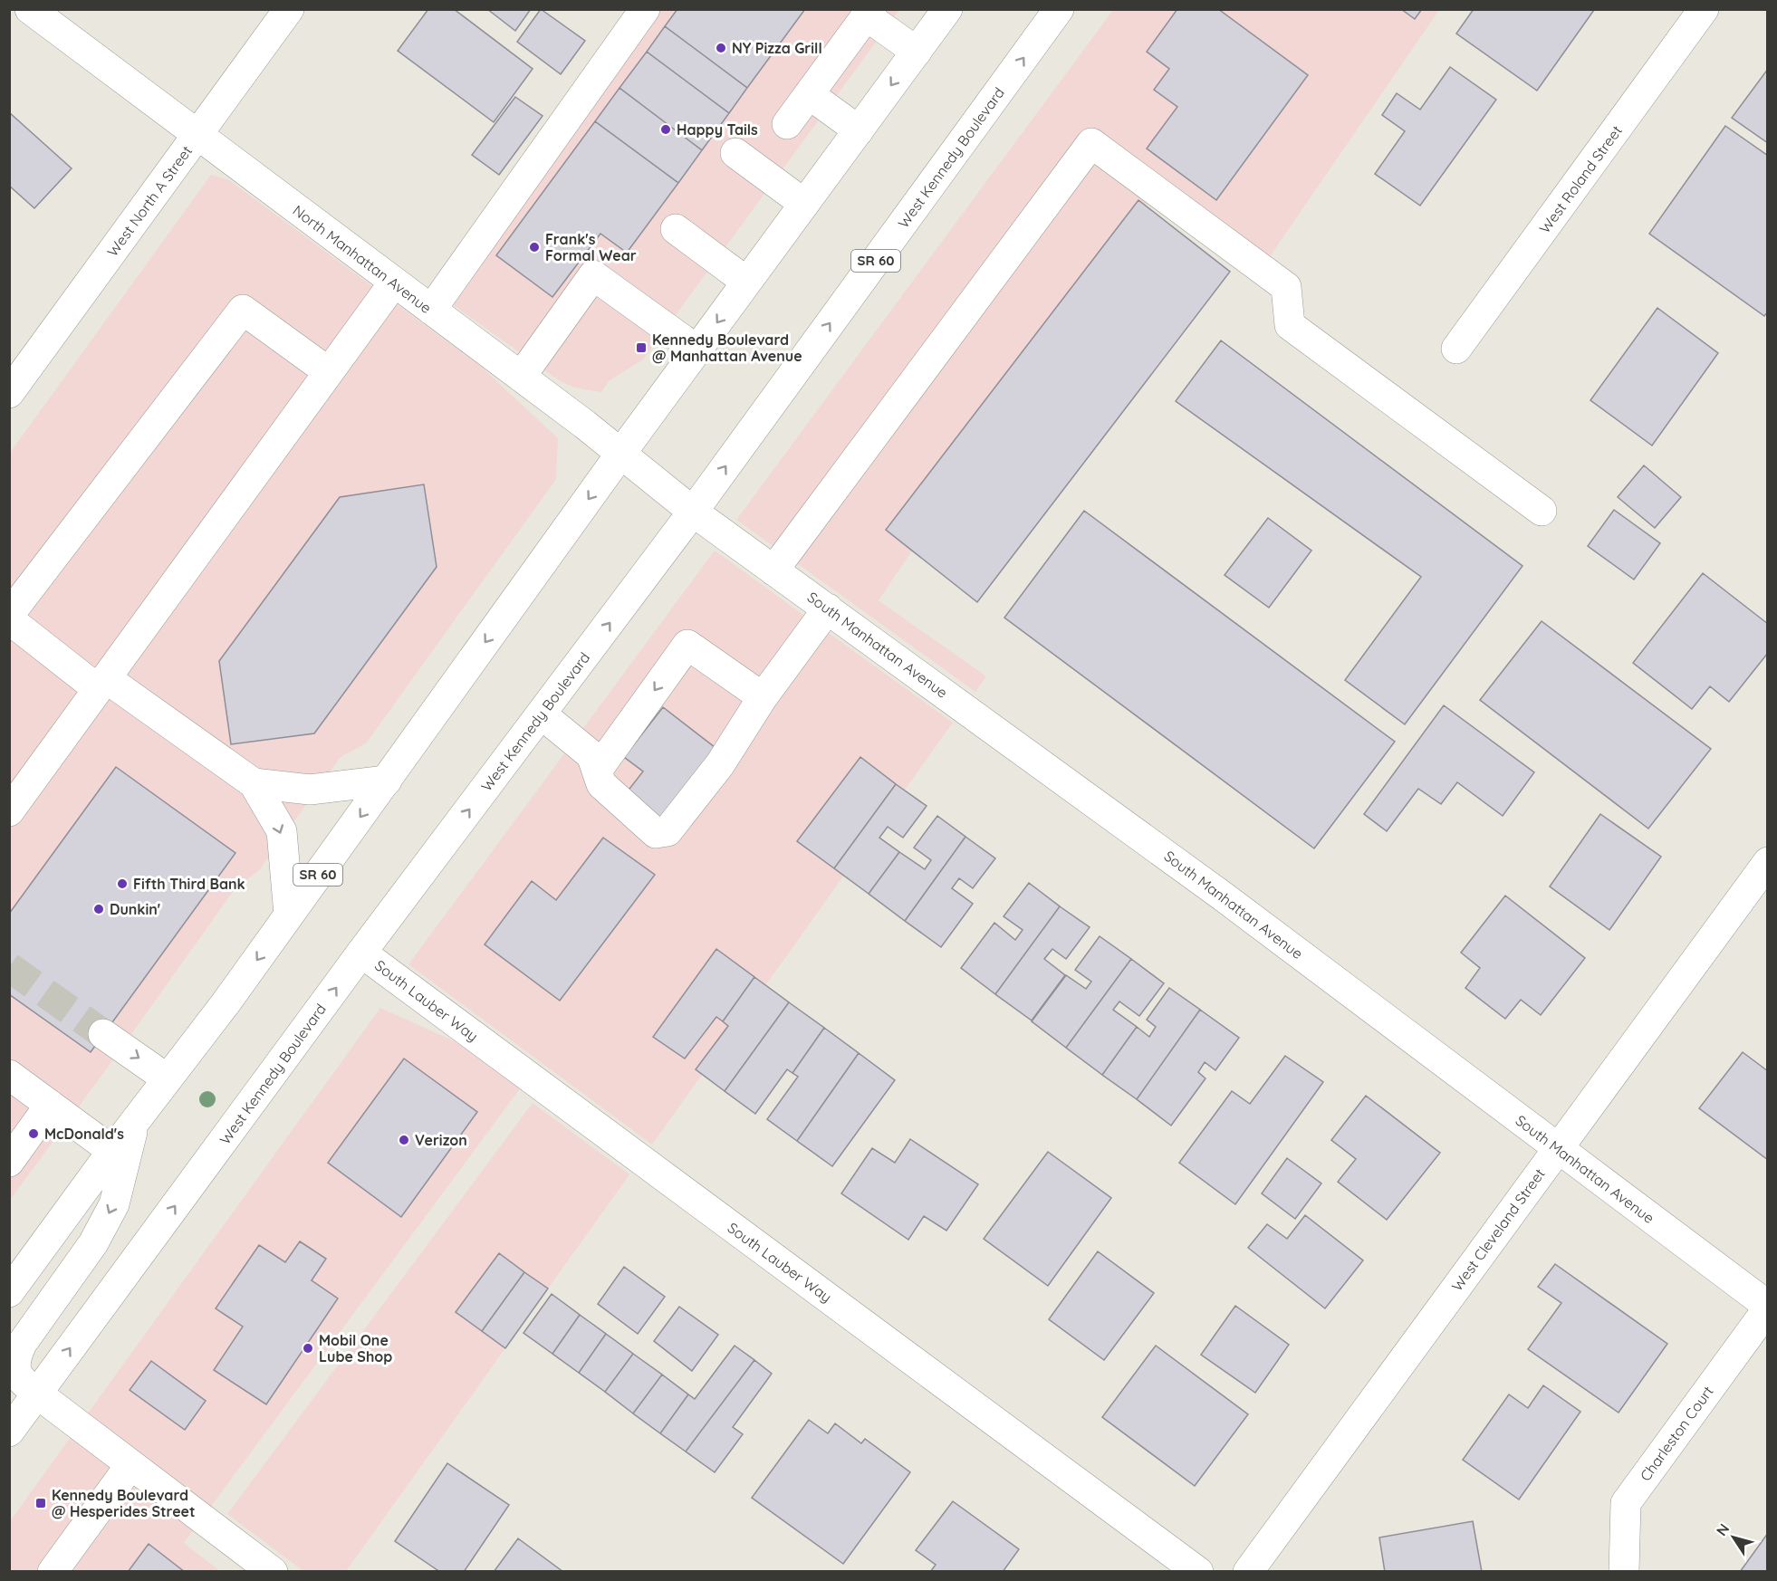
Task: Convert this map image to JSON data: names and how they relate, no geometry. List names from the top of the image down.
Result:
{
  "streets": {
    "street": [
      "West Kennedy Boulevard",
      "West Roland Street",
      "West North A Street",
      "North Manhattan Avenue",
      "SR 60",
      "South Manhattan Avenue",
      "South Lauber Way",
      "West Cleveland Street",
      "Charleston Court"
    ]
  },
  "crossings": [
    ["West Kennedy Boulevard", "North Manhattan Avenue"],
    ["West Kennedy Boulevard", "South Manhattan Avenue"],
    ["West Kennedy Boulevard", "South Lauber Way"],
    ["West North A Street", "North Manhattan Avenue"],
    ["North Manhattan Avenue", "SR 60"],
    ["North Manhattan Avenue", "South Manhattan Avenue"],
    ["South Manhattan Avenue", "West Cleveland Street"],
    ["South Manhattan Avenue", "Charleston Court"]
  ],
  "places": {
    "other": [
      "NY Pizza Grill",
      "Happy Tails",
      "Frank's Formal Wear",
      "Fifth Third Bank",
      "Dunkin'",
      "McDonald's",
      "Verizon",
      "Mobil One Lube Shop"
    ],
    "transit": ["Kennedy Boulevard @ Manhattan Avenue", "Kennedy Boulevard @ Hesperides Street"]
  },
  "north": "top left"
}
